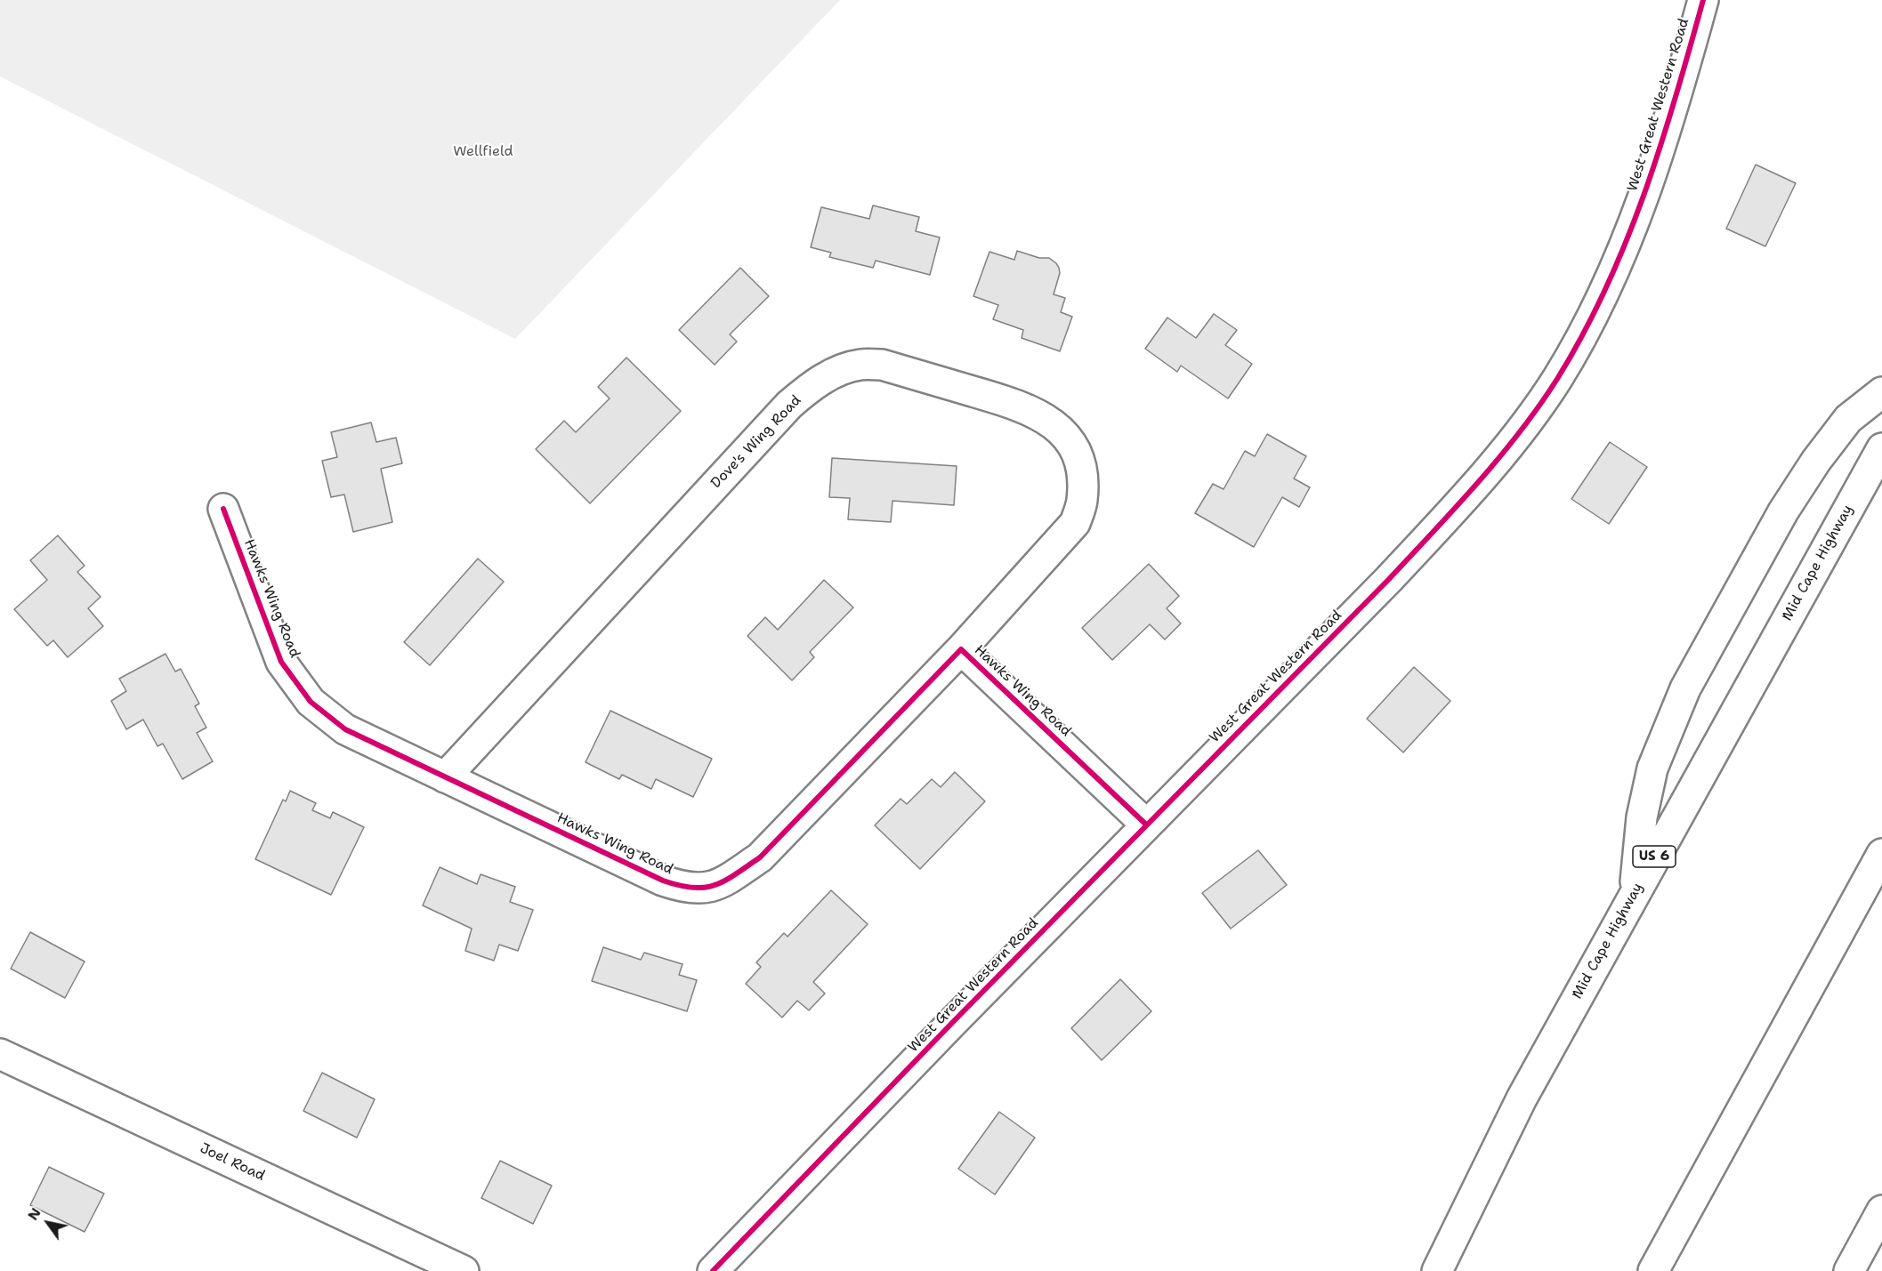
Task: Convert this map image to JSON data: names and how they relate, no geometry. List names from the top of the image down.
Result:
{
  "streets": {
    "main road": [
      "West Great Western Road",
      "Dove's Wing Road",
      "Mid Cape Highway",
      "Hawks Wing Road",
      "US 6",
      "Joel Road"
    ]
  },
  "crossings": [
    ["West Great Western Road", "Hawks Wing Road"],
    ["Dove's Wing Road", "Hawks Wing Road"]
  ],
  "parks": ["Wellfield"],
  "north": "top left"
}
